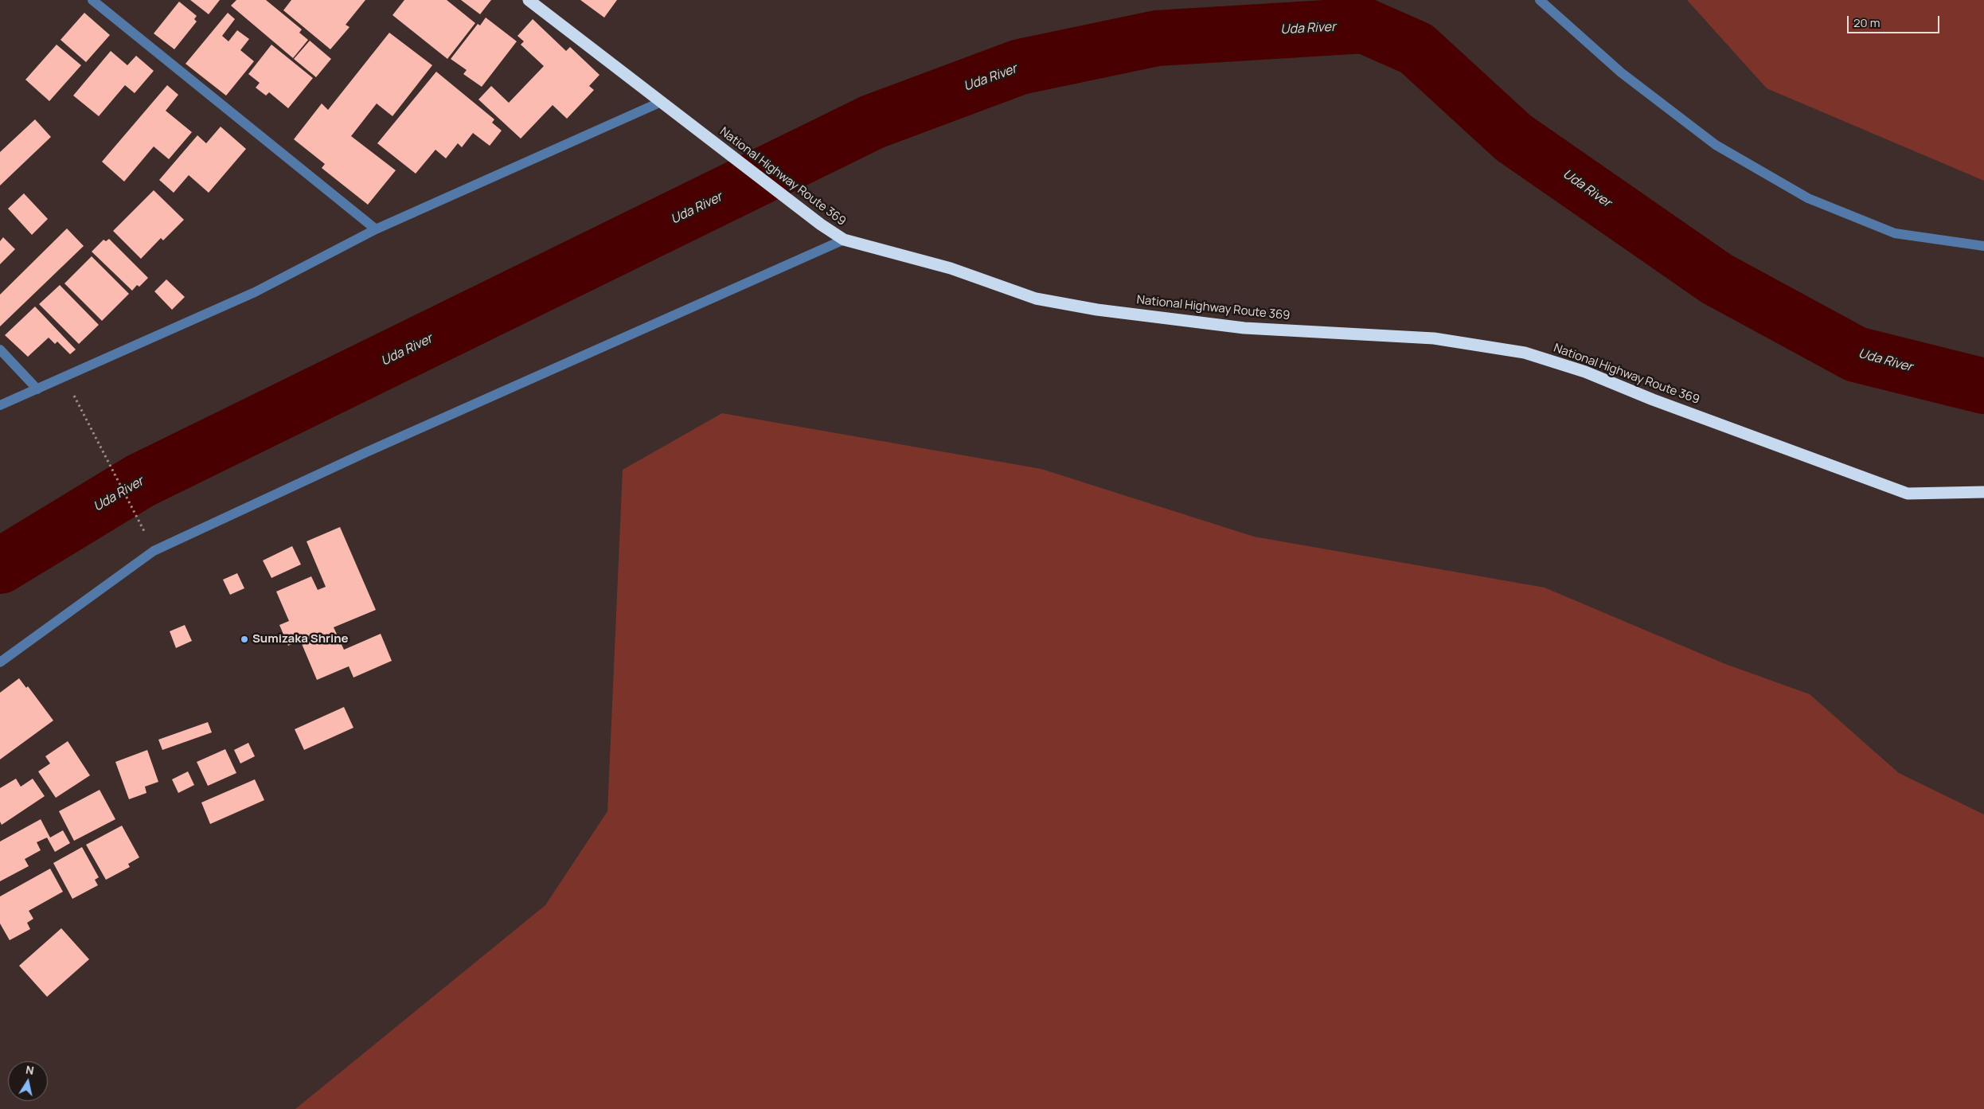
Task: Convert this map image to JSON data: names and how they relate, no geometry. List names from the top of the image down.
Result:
{
  "streets": {
    "highway": ["National Highway Route 369"]
  },
  "water": ["Uda River"],
  "places": ["Sumizaka Shrine"],
  "scale_bar": "20 m",
  "north": "top"
}
